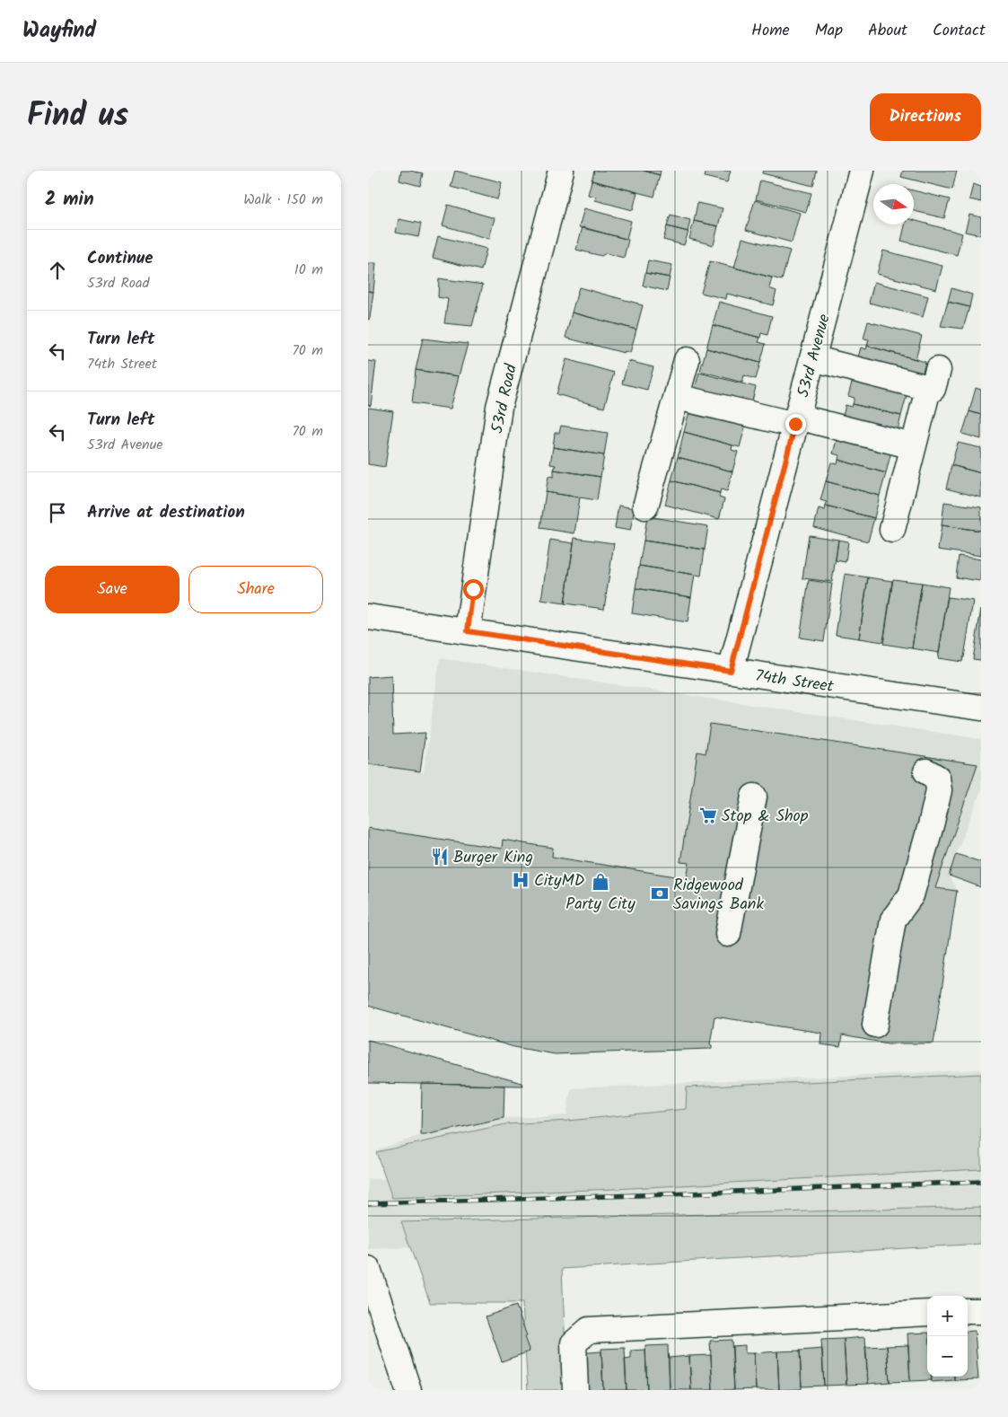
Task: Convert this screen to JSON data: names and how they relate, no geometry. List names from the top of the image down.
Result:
{
  "streets": {
    "street": ["53rd Avenue", "53rd Road", "74th Street"]
  },
  "crossings": [
    ["53rd Avenue", "74th Street"],
    ["53rd Road", "74th Street"]
  ],
  "places": {
    "supermarket": ["Stop & Shop"],
    "restaurant": ["Burger King"],
    "hospital": ["CityMD"],
    "shop": ["Party City"],
    "bank": ["Ridgewood Savings Bank"]
  },
  "north": "right",
  "page": {
    "header": "Wayfind",
    "nav": [
      "Home",
      "Map",
      "About",
      "Contact"
    ],
    "title": "Find us",
    "buttons": [
      "Directions",
      ["Save", "Share"]
    ],
    "heading": ["2 min", "Walk · 150 m"],
    "list": [
      ["Continue", "53rd Road", "10 m"],
      ["Turn left", "74th Street", "70 m"],
      ["Turn left", "53rd Avenue", "70 m"],
      "Arrive at destination"
    ],
    "map_buttons": ["+", "−"]
  }
}
